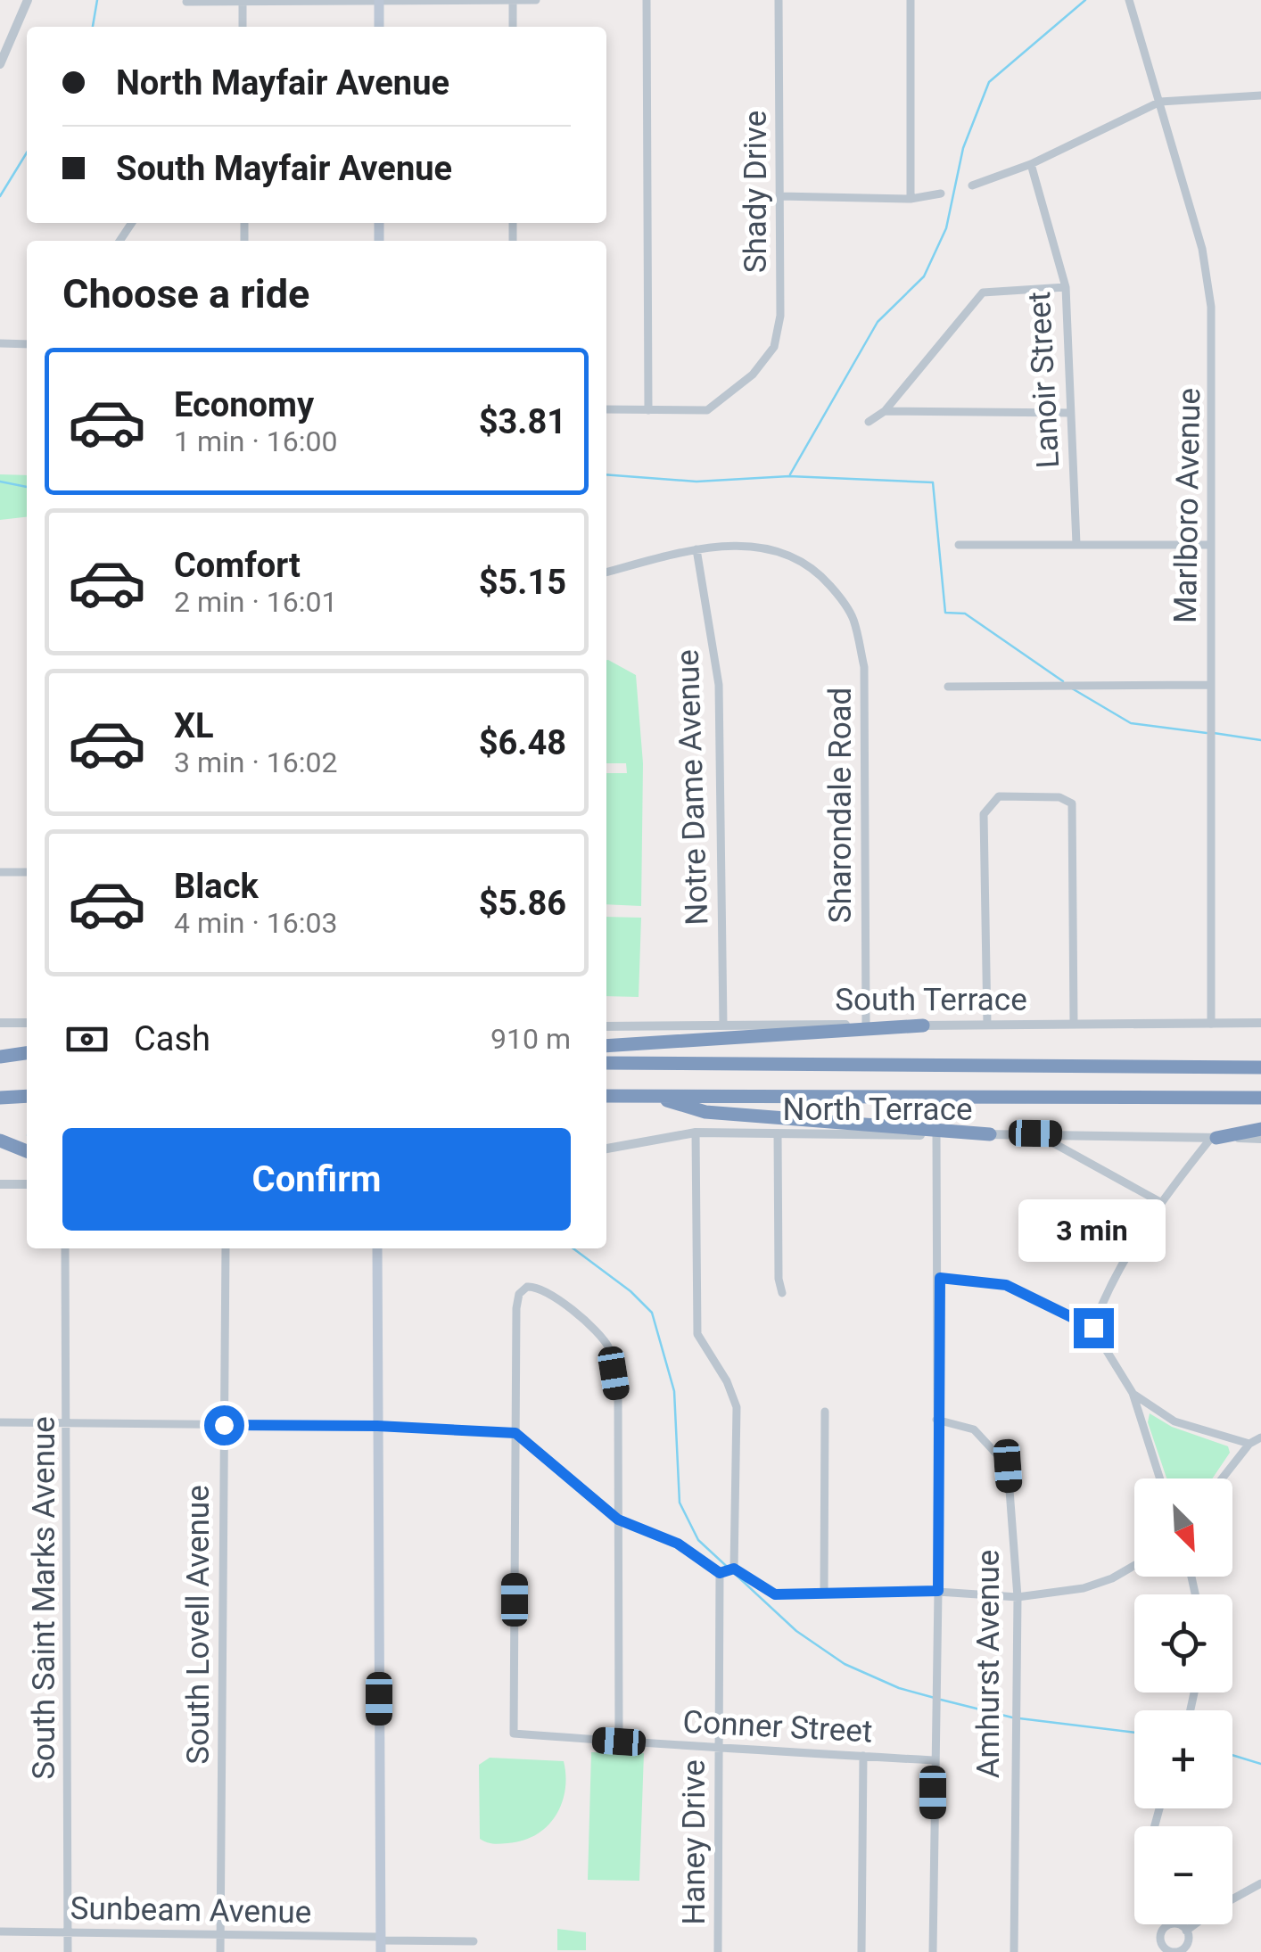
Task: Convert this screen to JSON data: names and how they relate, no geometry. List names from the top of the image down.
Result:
{
  "streets": {
    "street": [
      "Shady Drive",
      "Lanoir Street",
      "Marlboro Avenue",
      "Notre Dame Avenue",
      "Sharondale Road",
      "South Terrace",
      "North Terrace",
      "South Saint Marks Avenue",
      "South Lovell Avenue",
      "Amhurst Avenue",
      "Conner Street",
      "Haney Drive",
      "Sunbeam Avenue"
    ]
  },
  "crossings": [
    ["Marlboro Avenue", "South Terrace"],
    ["Notre Dame Avenue", "Sharondale Road"],
    ["Notre Dame Avenue", "South Terrace"],
    ["Sharondale Road", "South Terrace"],
    ["South Saint Marks Avenue", "Sunbeam Avenue"],
    ["South Lovell Avenue", "Sunbeam Avenue"],
    ["Conner Street", "Haney Drive"]
  ],
  "north": "bottom right",
  "page": {
    "banner": ["North Mayfair Avenue", "South Mayfair Avenue"],
    "heading": "Choose a ride",
    "list": [
      {
        "name": "Economy",
        "note": "1 min · 16:00",
        "value": "$3.81"
      },
      {
        "name": "Comfort",
        "note": "2 min · 16:01",
        "value": "$5.15"
      },
      {
        "name": "XL",
        "note": "3 min · 16:02",
        "value": "$6.48"
      },
      {
        "name": "Black",
        "note": "4 min · 16:03",
        "value": "$5.86"
      }
    ],
    "pay": ["Cash", "910 m"],
    "buttons": "Confirm",
    "bubble": "3 min",
    "map_buttons": ["+", "−"]
  }
}
